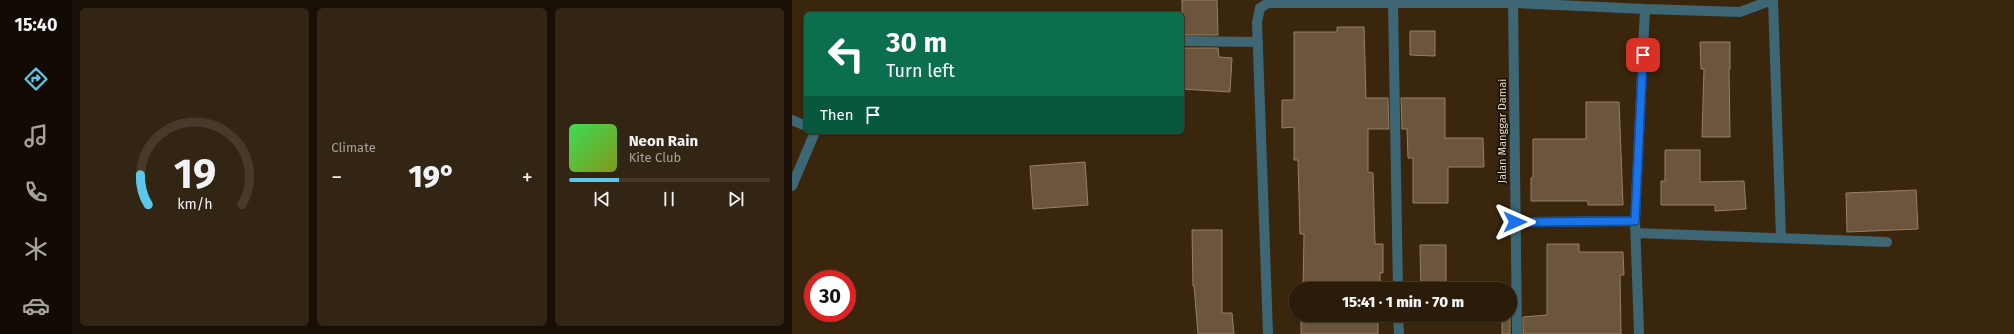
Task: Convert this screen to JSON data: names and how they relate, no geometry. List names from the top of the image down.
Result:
{
  "streets": {
    "street": ["Jalan Manggar Damai"]
  },
  "page": {
    "tabs": "15:40",
    "tile": "Climate",
    "turn": ["30 m", "Turn left"],
    "then": "Then",
    "song": ["Neon Rain", "Kite Club"],
    "heat": ["−", "19°", "+"],
    "limit": "30",
    "trip": "15:41 · 1 min · 70 m",
    "gauge": ["19", "km/h"]
  }
}
